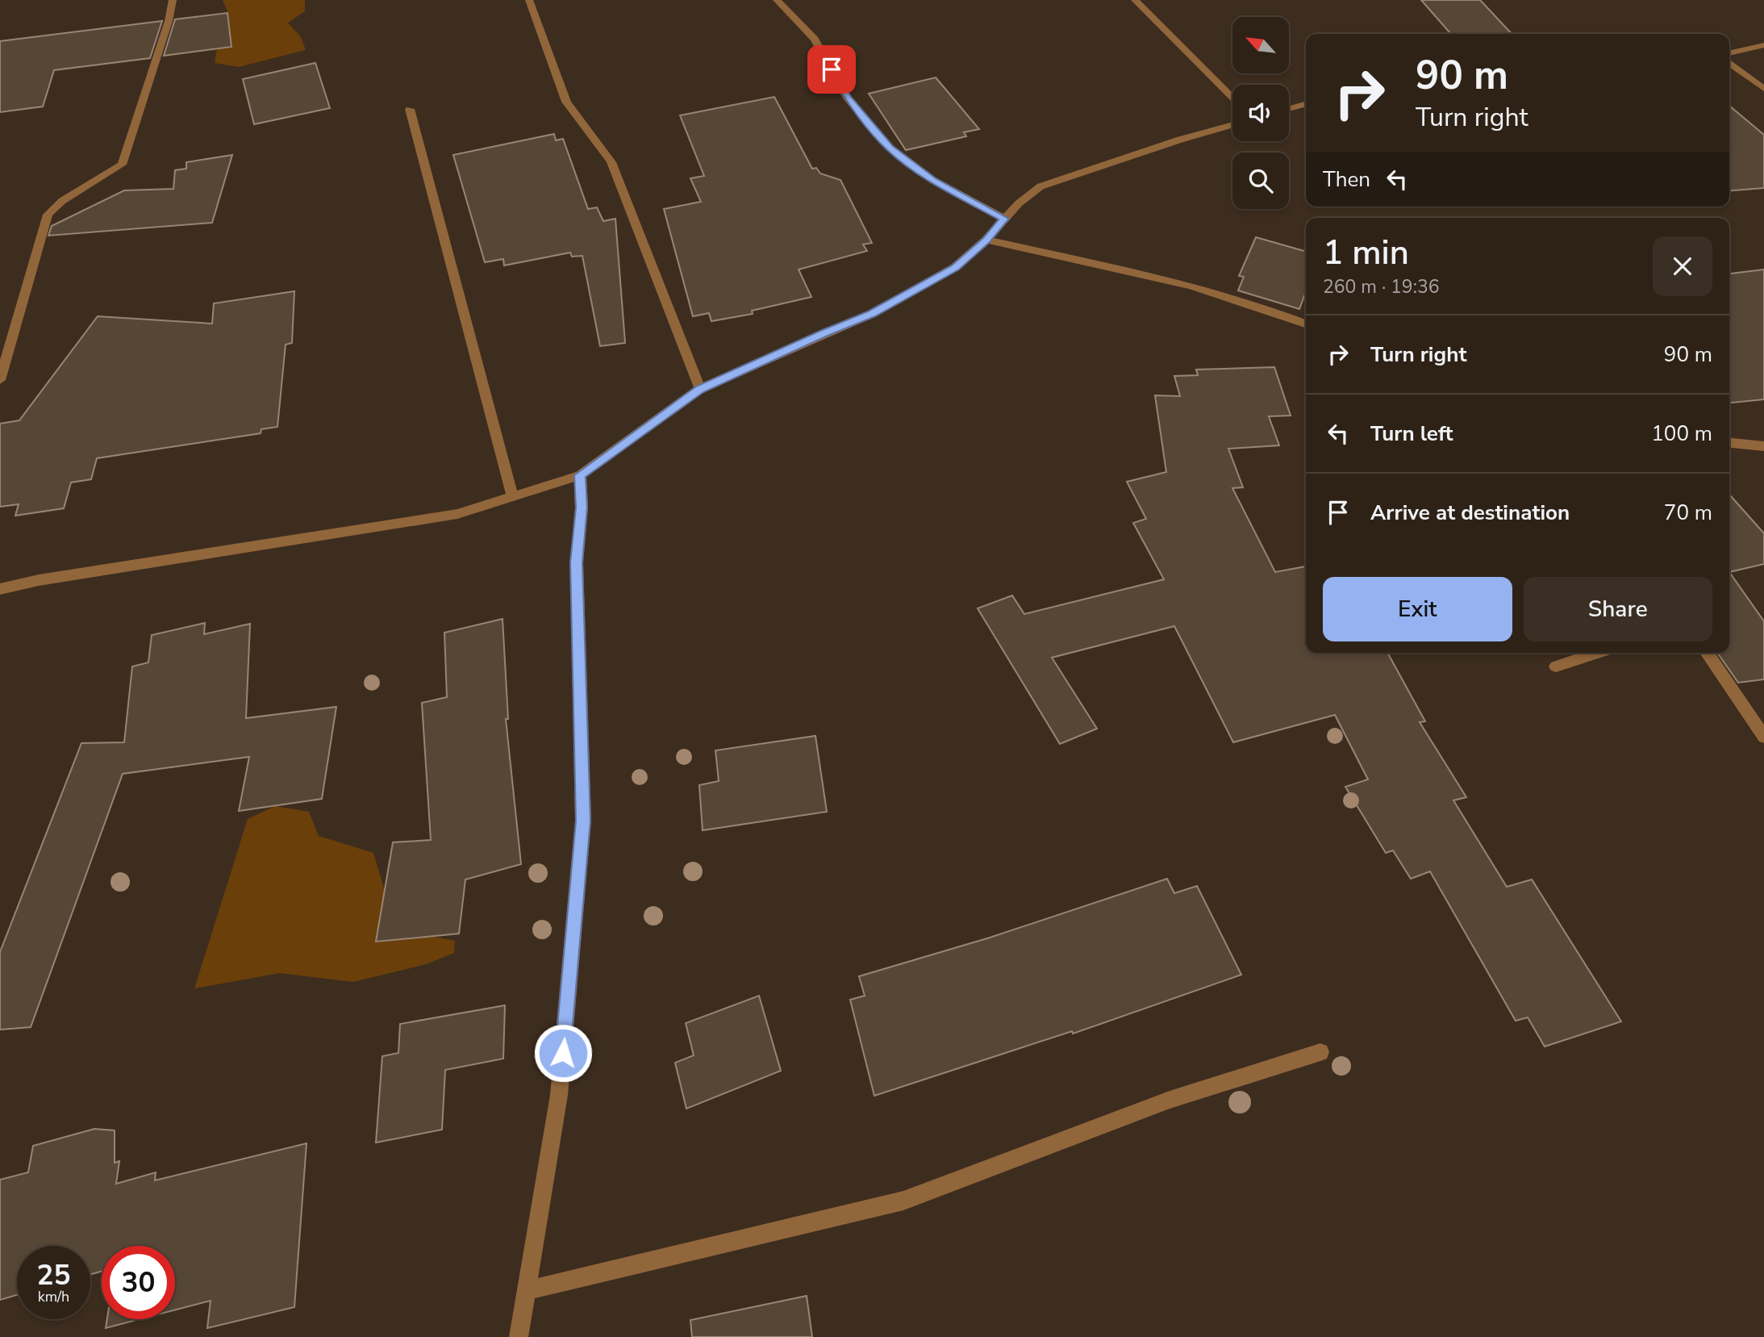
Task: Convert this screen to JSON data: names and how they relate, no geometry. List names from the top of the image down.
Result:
{
  "north": "top left",
  "page": {
    "turn": ["90 m", "Turn right"],
    "then": "Then",
    "heading": ["1 min", "260 m · 19:36"],
    "list": [
      {
        "name": "Turn right",
        "value": "90 m"
      },
      {
        "name": "Turn left",
        "value": "100 m"
      },
      {
        "name": "Arrive at destination",
        "value": "70 m"
      }
    ],
    "buttons": ["Exit", "Share"],
    "speed": "25 km/h",
    "limit": "30"
  }
}
